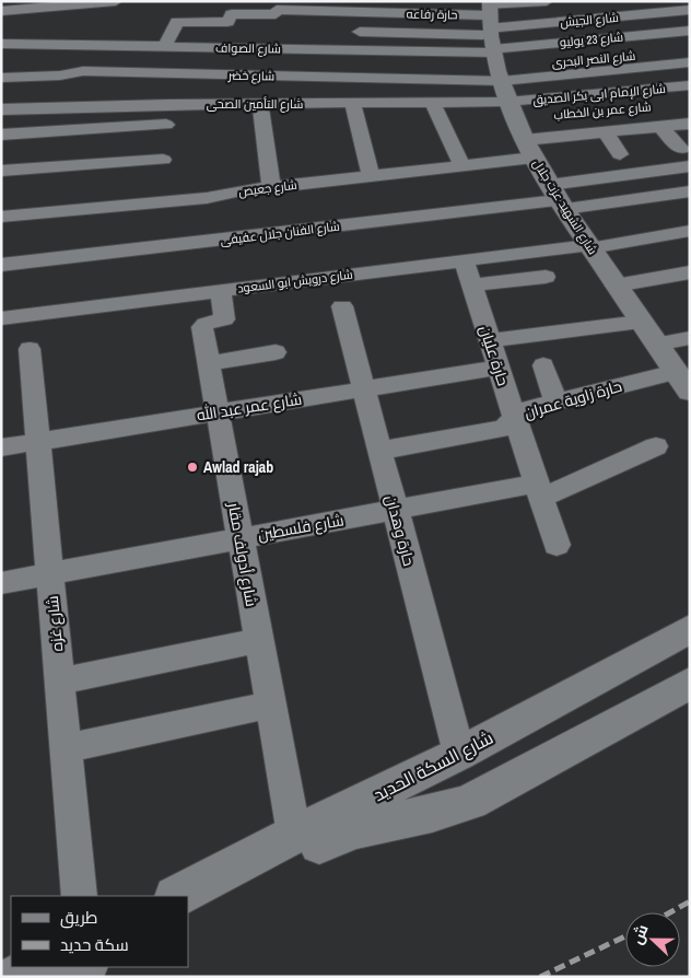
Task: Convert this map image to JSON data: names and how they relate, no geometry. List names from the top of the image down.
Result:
{
  "streets": {
    "street": [
      "حارة رفاعه",
      "شارع الجيش",
      "شارع 23 يوليو",
      "شارع الصواف",
      "شارع النصر البحرى",
      "شارع خضر",
      "شارع الإمام ابى بكر الصديق",
      "شارع التأمين الصحى",
      "شارع جعيص",
      "شارع الشهيد عزت جلال",
      "شارع الفنان جلال عفيفى",
      "شارع درويش ابو السعود",
      "حارة عليان",
      "حارة زاوية عمران",
      "شارع عمر عبد الله",
      "شارع فلسطين",
      "حارة وهدان",
      "شارع أدولف مقار",
      "شارع غزه",
      "شارع السكة الحديد"
    ]
  },
  "crossings": [
    ["حارة رفاعه", "شارع الجيش"],
    ["حارة رفاعه", "شارع 23 يوليو"],
    ["حارة رفاعه", "شارع الصواف"],
    ["حارة رفاعه", "شارع النصر البحرى"],
    ["حارة رفاعه", "شارع خضر"],
    ["حارة رفاعه", "شارع الإمام ابى بكر الصديق"],
    ["حارة رفاعه", "شارع التأمين الصحى"],
    ["حارة رفاعه", "شارع الشهيد عزت جلال"],
    ["شارع الجيش", "شارع 23 يوليو"],
    ["شارع الجيش", "شارع الصواف"],
    ["شارع الجيش", "شارع النصر البحرى"],
    ["شارع الجيش", "شارع خضر"],
    ["شارع الجيش", "شارع الإمام ابى بكر الصديق"],
    ["شارع الجيش", "شارع التأمين الصحى"],
    ["شارع الجيش", "شارع الشهيد عزت جلال"],
    ["شارع 23 يوليو", "شارع الصواف"],
    ["شارع 23 يوليو", "شارع النصر البحرى"],
    ["شارع 23 يوليو", "شارع خضر"],
    ["شارع 23 يوليو", "شارع الإمام ابى بكر الصديق"],
    ["شارع 23 يوليو", "شارع التأمين الصحى"],
    ["شارع 23 يوليو", "شارع الشهيد عزت جلال"],
    ["شارع الصواف", "شارع النصر البحرى"],
    ["شارع الصواف", "شارع خضر"],
    ["شارع الصواف", "شارع الإمام ابى بكر الصديق"],
    ["شارع الصواف", "شارع التأمين الصحى"],
    ["شارع الصواف", "شارع الشهيد عزت جلال"],
    ["شارع النصر البحرى", "شارع خضر"],
    ["شارع النصر البحرى", "شارع الإمام ابى بكر الصديق"],
    ["شارع النصر البحرى", "شارع التأمين الصحى"],
    ["شارع النصر البحرى", "شارع الشهيد عزت جلال"],
    ["شارع خضر", "شارع الإمام ابى بكر الصديق"],
    ["شارع خضر", "شارع التأمين الصحى"],
    ["شارع خضر", "شارع الشهيد عزت جلال"],
    ["شارع الإمام ابى بكر الصديق", "شارع التأمين الصحى"],
    ["شارع الإمام ابى بكر الصديق", "شارع الشهيد عزت جلال"],
    ["شارع التأمين الصحى", "شارع الشهيد عزت جلال"],
    ["شارع جعيص", "شارع الشهيد عزت جلال"],
    ["شارع الشهيد عزت جلال", "شارع الفنان جلال عفيفى"],
    ["شارع الشهيد عزت جلال", "شارع درويش ابو السعود"],
    ["شارع الشهيد عزت جلال", "حارة زاوية عمران"],
    ["شارع درويش ابو السعود", "حارة عليان"],
    ["شارع درويش ابو السعود", "شارع أدولف مقار"],
    ["حارة عليان", "حارة زاوية عمران"],
    ["حارة عليان", "شارع عمر عبد الله"],
    ["حارة عليان", "شارع فلسطين"],
    ["حارة زاوية عمران", "حارة وهدان"],
    ["شارع عمر عبد الله", "حارة وهدان"],
    ["شارع عمر عبد الله", "شارع أدولف مقار"],
    ["شارع عمر عبد الله", "شارع غزه"],
    ["شارع فلسطين", "حارة وهدان"],
    ["شارع فلسطين", "شارع أدولف مقار"],
    ["شارع فلسطين", "شارع غزه"],
    ["حارة وهدان", "شارع السكة الحديد"],
    ["شارع أدولف مقار", "شارع السكة الحديد"]
  ],
  "places": ["Awlad rajab"],
  "legend": ["طريق", "سكة حديد"],
  "north": "left"
}
